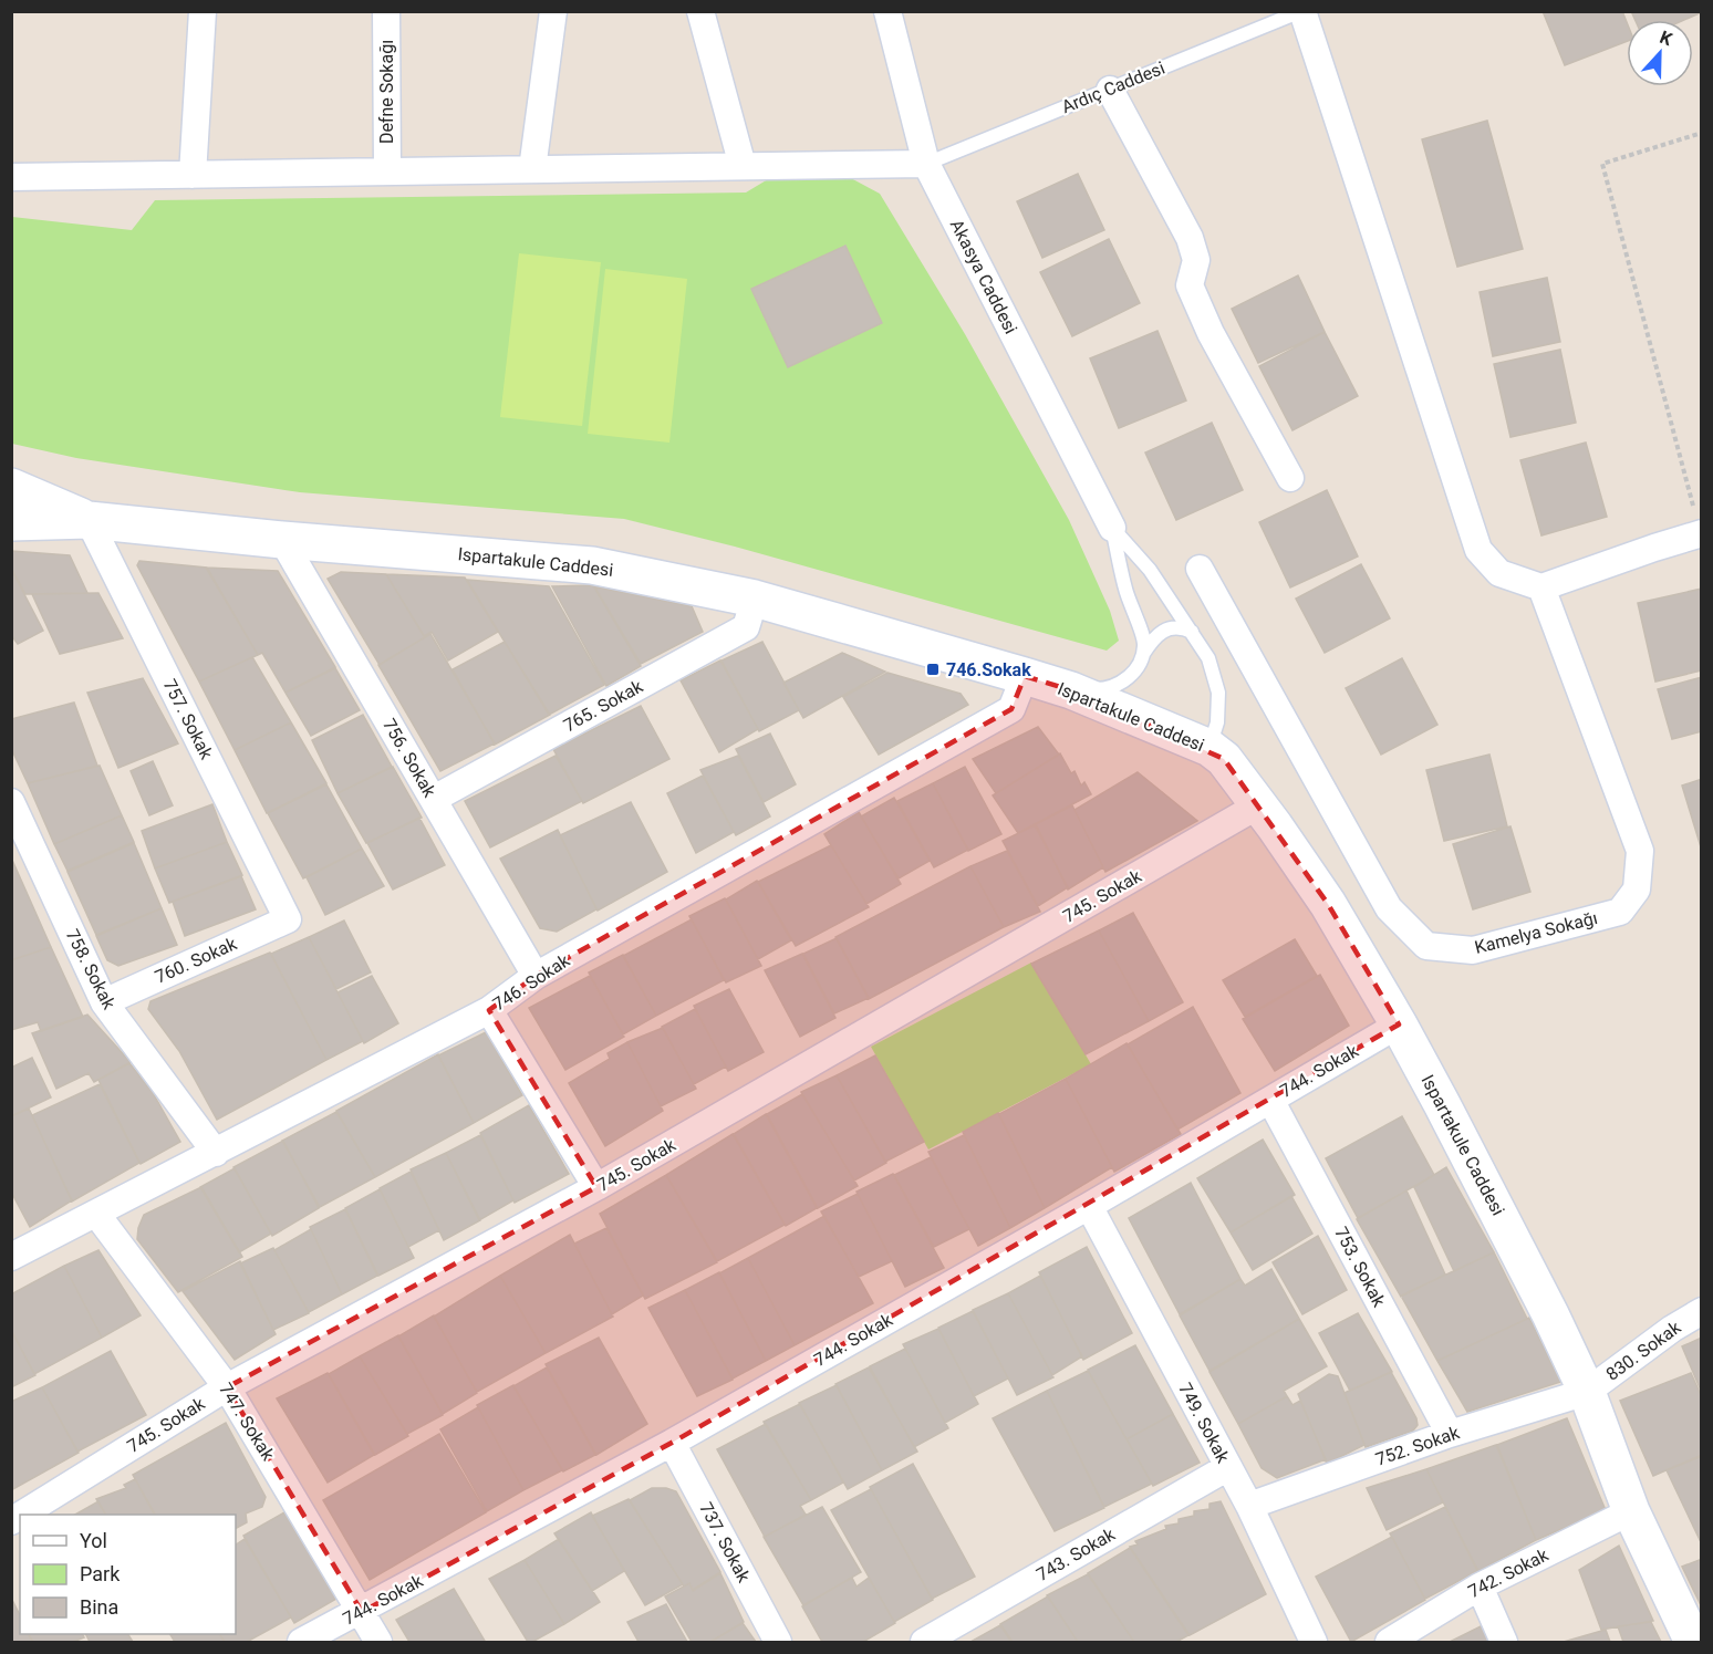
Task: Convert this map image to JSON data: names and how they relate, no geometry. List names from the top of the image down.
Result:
{
  "streets": {
    "street": [
      "Defne Sokağı",
      "Akasya Caddesi",
      "Ispartakule Caddesi",
      "765. Sokak",
      "757. Sokak",
      "756. Sokak",
      "745. Sokak",
      "Kamelya Sokağı",
      "760. Sokak",
      "758. Sokak",
      "746. Sokak",
      "744. Sokak",
      "753. Sokak",
      "830. Sokak",
      "747. Sokak",
      "749. Sokak",
      "752. Sokak",
      "737. Sokak",
      "743. Sokak",
      "742. Sokak"
    ],
    "lane": ["Ardıç Caddesi"]
  },
  "crossings": [
    ["Ardıç Caddesi", "Akasya Caddesi"],
    ["Akasya Caddesi", "Ispartakule Caddesi"],
    ["Ispartakule Caddesi", "765. Sokak"],
    ["Ispartakule Caddesi", "757. Sokak"],
    ["Ispartakule Caddesi", "756. Sokak"],
    ["Ispartakule Caddesi", "745. Sokak"],
    ["Ispartakule Caddesi", "746. Sokak"],
    ["Ispartakule Caddesi", "744. Sokak"],
    ["Ispartakule Caddesi", "830. Sokak"],
    ["Ispartakule Caddesi", "752. Sokak"],
    ["Ispartakule Caddesi", "742. Sokak"],
    ["765. Sokak", "756. Sokak"],
    ["757. Sokak", "760. Sokak"],
    ["756. Sokak", "746. Sokak"],
    ["745. Sokak", "747. Sokak"],
    ["760. Sokak", "758. Sokak"],
    ["758. Sokak", "746. Sokak"],
    ["746. Sokak", "747. Sokak"],
    ["744. Sokak", "753. Sokak"],
    ["744. Sokak", "747. Sokak"],
    ["744. Sokak", "749. Sokak"],
    ["744. Sokak", "737. Sokak"],
    ["753. Sokak", "752. Sokak"],
    ["830. Sokak", "752. Sokak"],
    ["749. Sokak", "752. Sokak"],
    ["749. Sokak", "743. Sokak"]
  ],
  "places": {
    "transit": ["746.Sokak"]
  },
  "legend": ["Yol", "Park", "Bina"],
  "north": "top"
}
